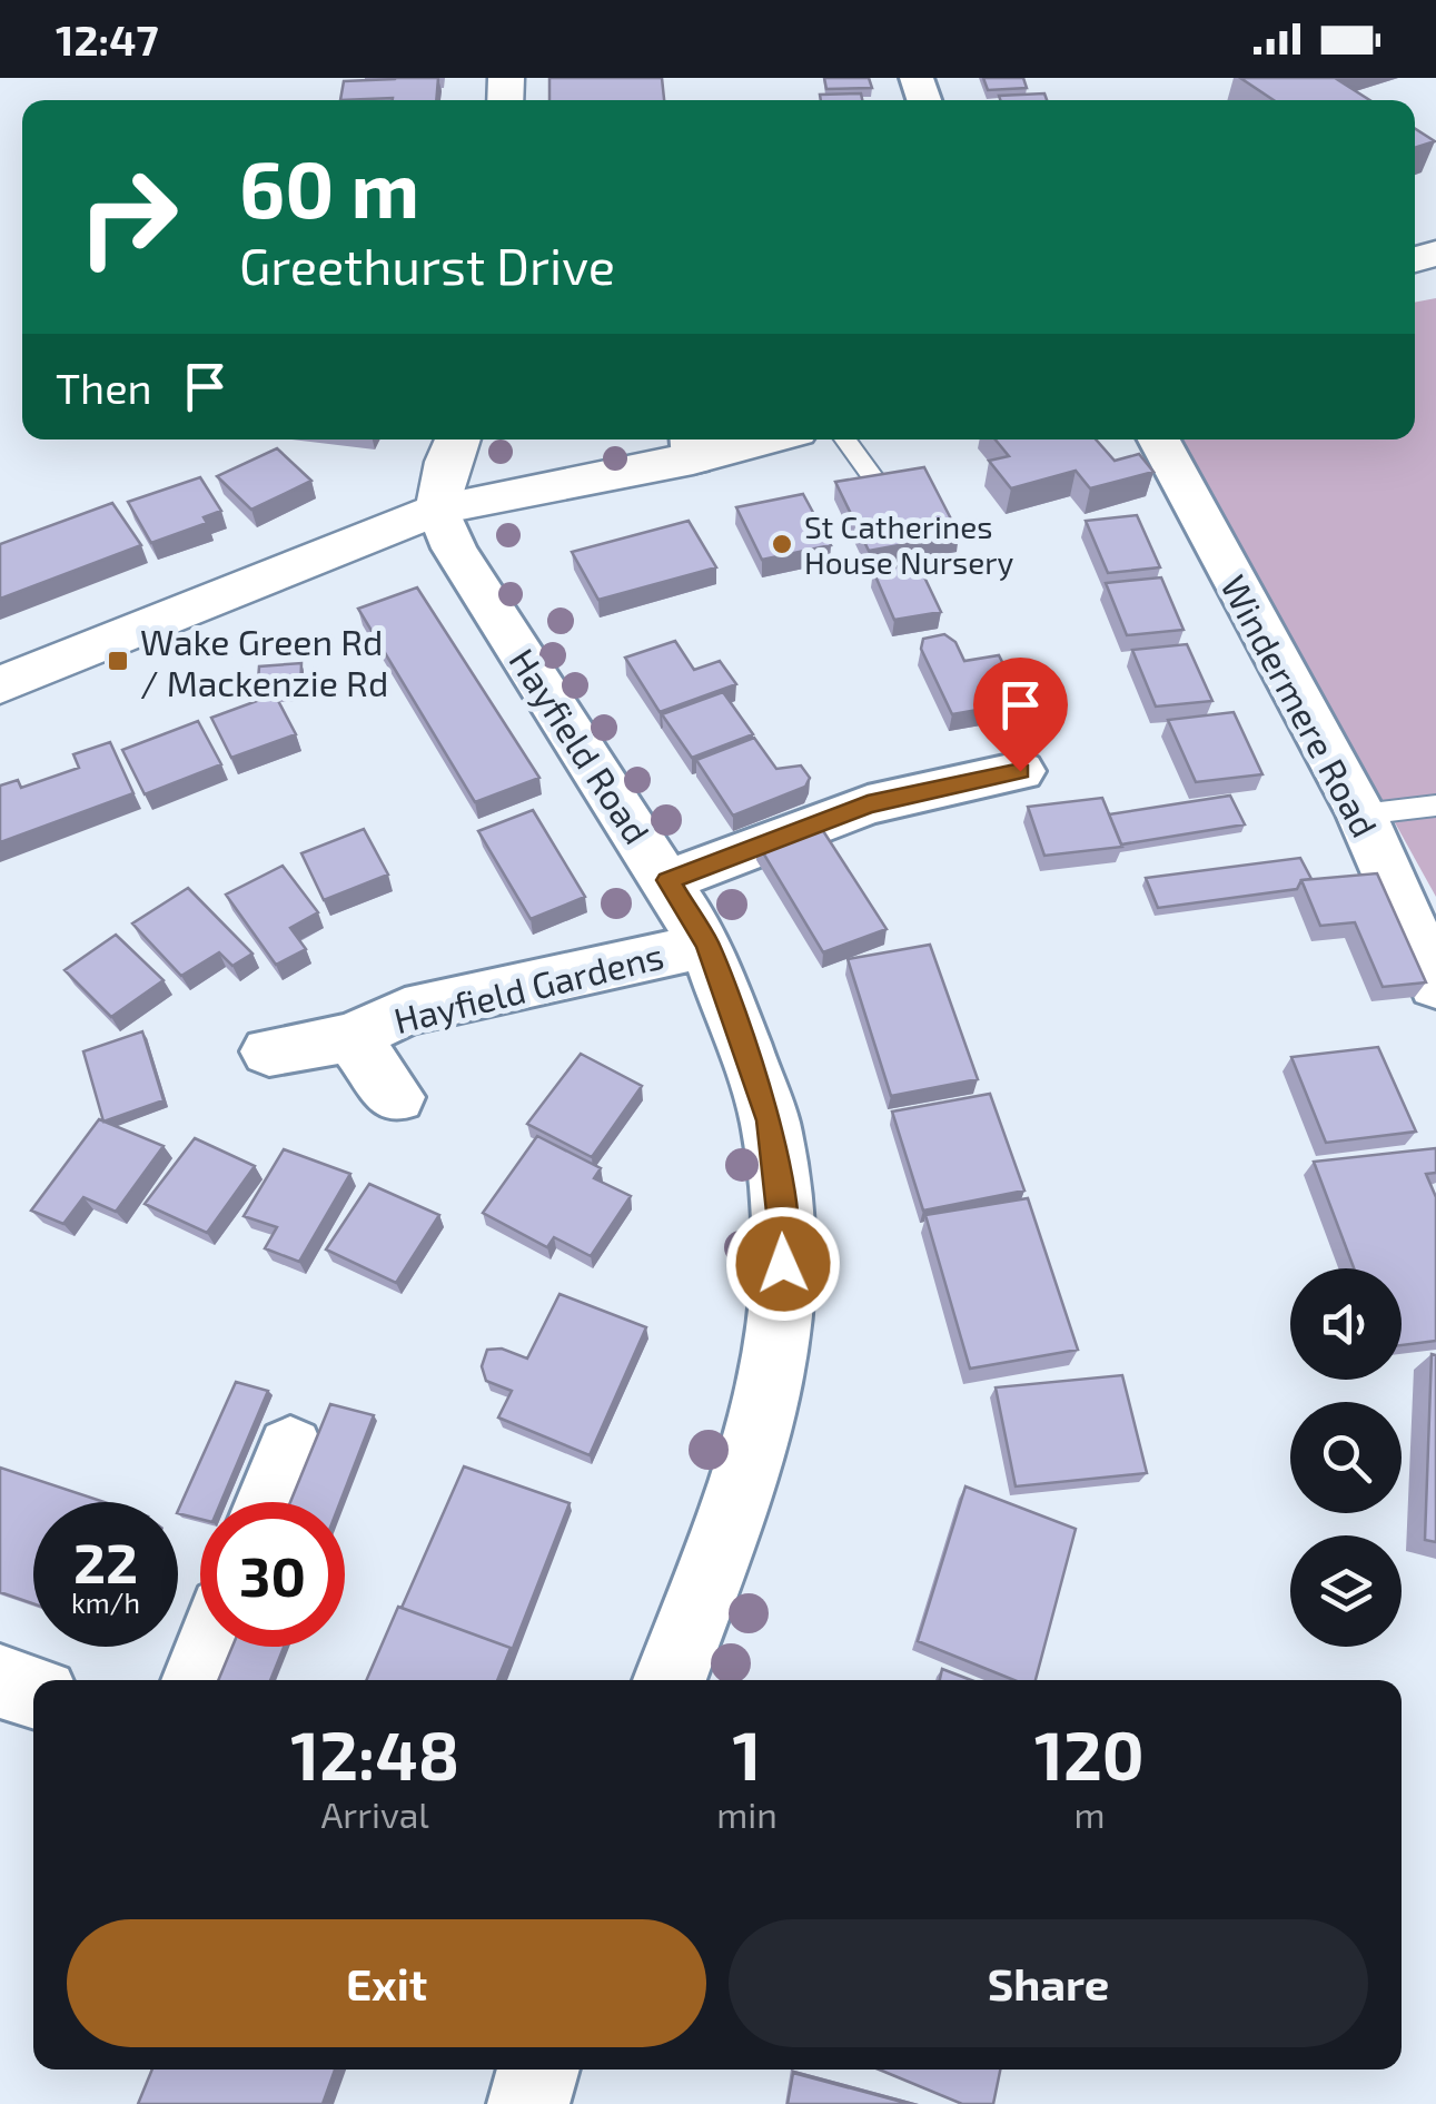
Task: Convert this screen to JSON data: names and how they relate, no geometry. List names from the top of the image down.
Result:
{
  "streets": {
    "street": ["Windermere Road", "Hayfield Road", "Hayfield Gardens"]
  },
  "crossings": [
    ["Hayfield Road", "Hayfield Gardens"]
  ],
  "places": {
    "other": ["St Catherines House Nursery"],
    "transit": ["Wake Green Rd / Mackenzie Rd"]
  },
  "page": {
    "status": "12:47",
    "turn": ["60 m", "Greethurst Drive"],
    "then": "Then",
    "speed": "22 km/h",
    "limit": "30",
    "eta": [
      "12:48",
      "Arrival",
      "1",
      "min",
      "120",
      "m"
    ],
    "buttons": ["Exit", "Share"]
  }
}
